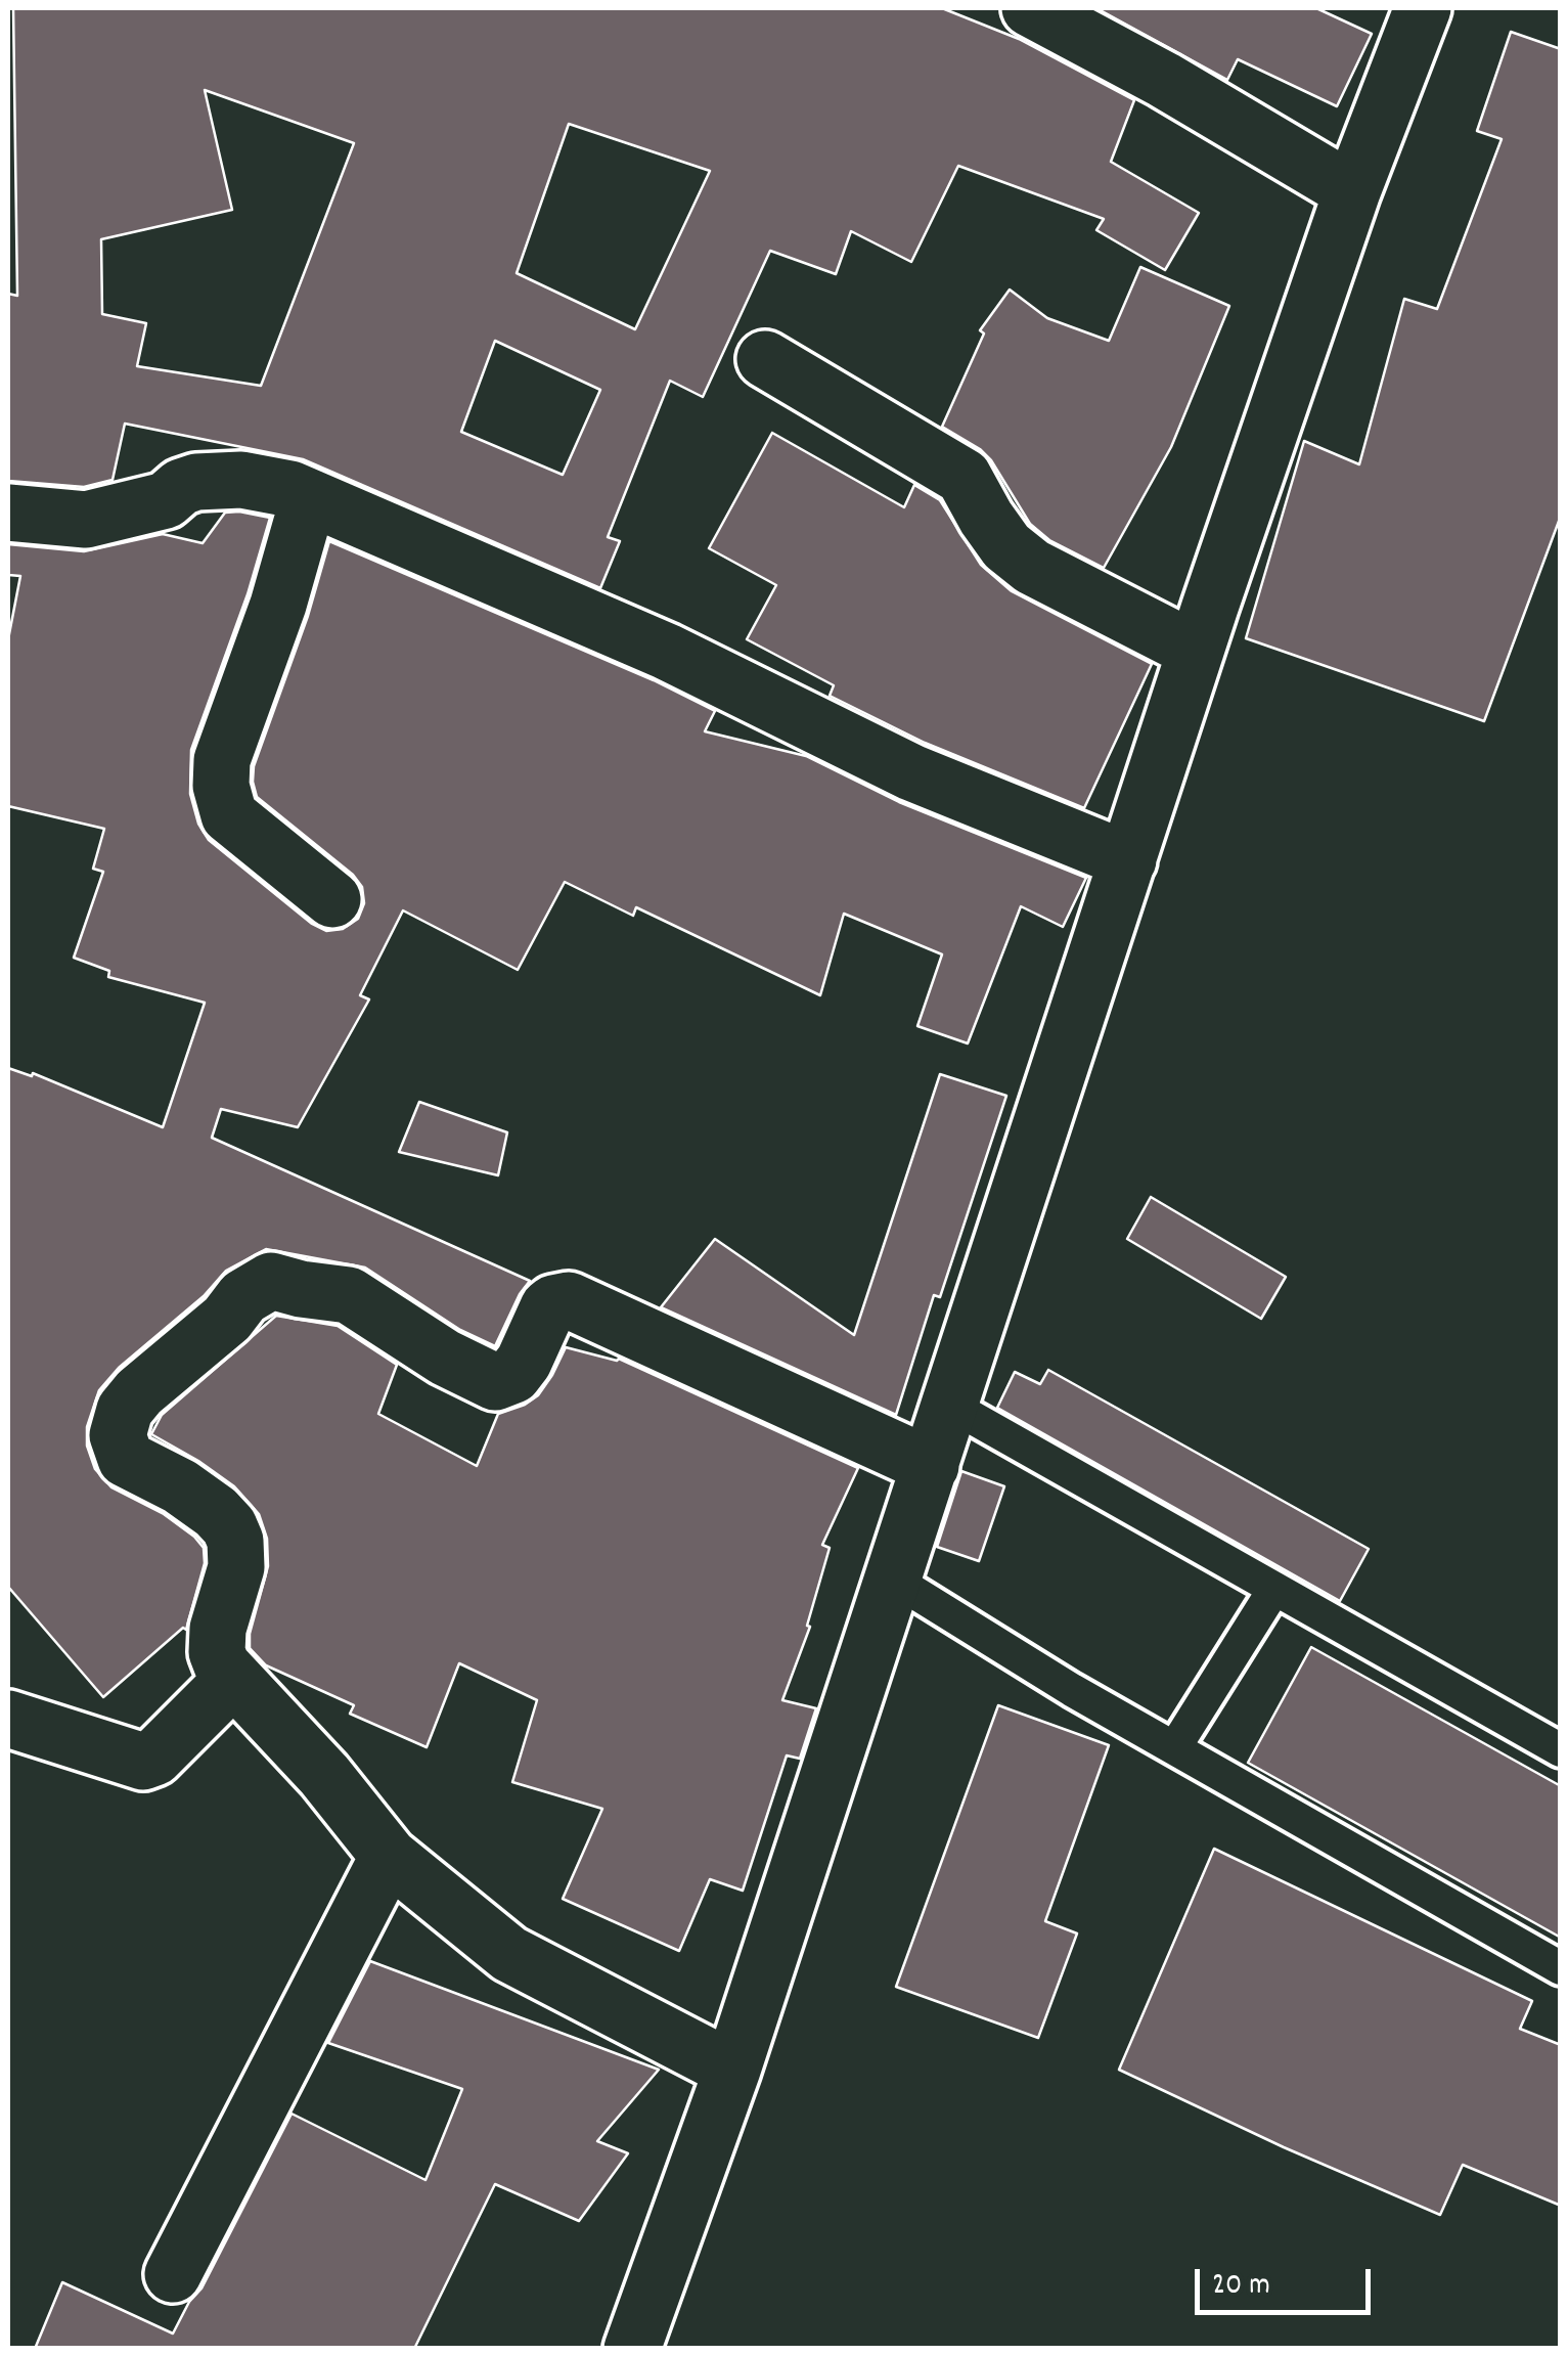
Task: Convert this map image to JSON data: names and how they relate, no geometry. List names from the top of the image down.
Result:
{
  "scale_bar": "20 m"
}
